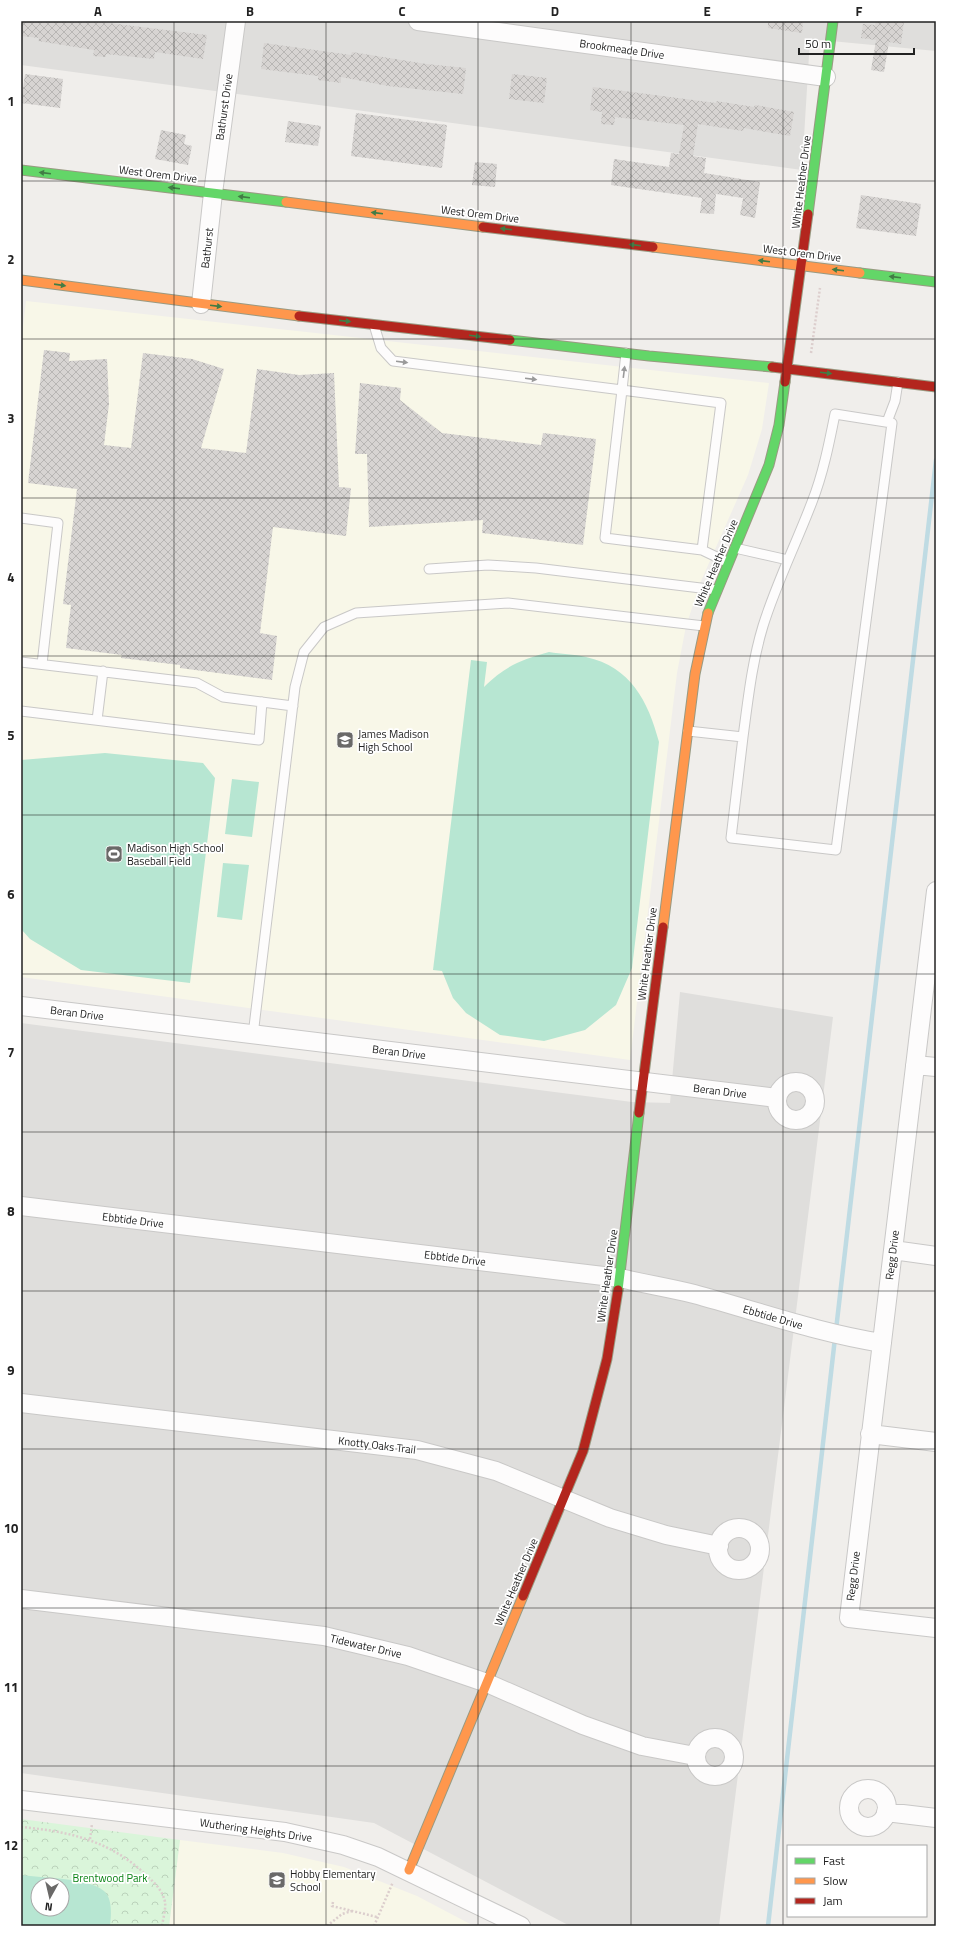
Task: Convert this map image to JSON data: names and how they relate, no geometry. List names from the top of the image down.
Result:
{
  "streets": {
    "street": [
      "Brookmeade Drive",
      "Bathurst Drive",
      "West Orem Drive",
      "White Heather Drive",
      "Bathurst",
      "Beran Drive",
      "Ebbtide Drive",
      "Regg Drive",
      "Knotty Oaks Trail",
      "Tidewater Drive",
      "Wuthering Heights Drive"
    ]
  },
  "crossings": [
    ["Brookmeade Drive", "White Heather Drive"],
    ["Bathurst Drive", "West Orem Drive"],
    ["Bathurst Drive", "Bathurst"],
    ["West Orem Drive", "White Heather Drive"],
    ["West Orem Drive", "Bathurst"],
    ["White Heather Drive", "Beran Drive"],
    ["White Heather Drive", "Ebbtide Drive"],
    ["White Heather Drive", "Knotty Oaks Trail"],
    ["White Heather Drive", "Tidewater Drive"],
    ["White Heather Drive", "Wuthering Heights Drive"],
    ["Ebbtide Drive", "Regg Drive"]
  ],
  "one_way": ["West Orem Drive"],
  "parks": ["Brentwood Park"],
  "places": {
    "school or university": ["James Madison High School", "Hobby Elementary School"],
    "sports": ["Madison High School Baseball Field"]
  },
  "legend": ["Fast", "Slow", "Jam"],
  "scale_bar": "50 m",
  "north": "bottom",
  "grid": {
    "columns": [
      "A",
      "B",
      "C",
      "D",
      "E",
      "F"
    ],
    "rows": [
      "1",
      "2",
      "3",
      "4",
      "5",
      "6",
      "7",
      "8",
      "9",
      "10",
      "11",
      "12"
    ]
  }
}
